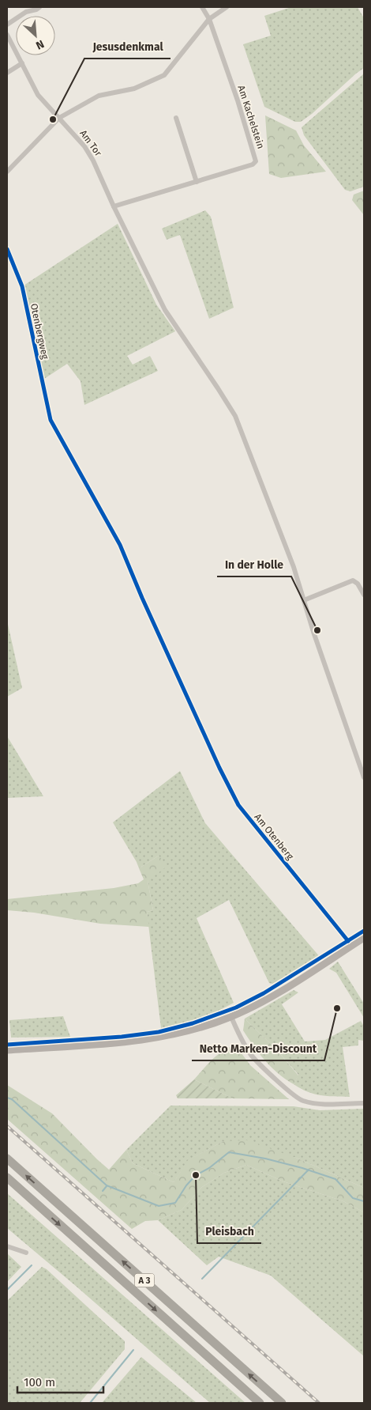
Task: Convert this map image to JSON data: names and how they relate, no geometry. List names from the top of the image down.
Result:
{
  "streets": {
    "highway": ["A 3"],
    "street": [
      "Am Kachelstein",
      "Am Tor",
      "Otenbergweg",
      "Am Otenberg"
    ]
  },
  "crossings": [
    ["Am Kachelstein", "Am Tor"],
    ["Otenbergweg", "Am Otenberg"]
  ],
  "places": [
    "Jesusdenkmal",
    "In der Holle",
    "Netto Marken-Discount",
    "Pleisbach"
  ],
  "scale_bar": "100 m",
  "north": "bottom right"
}
